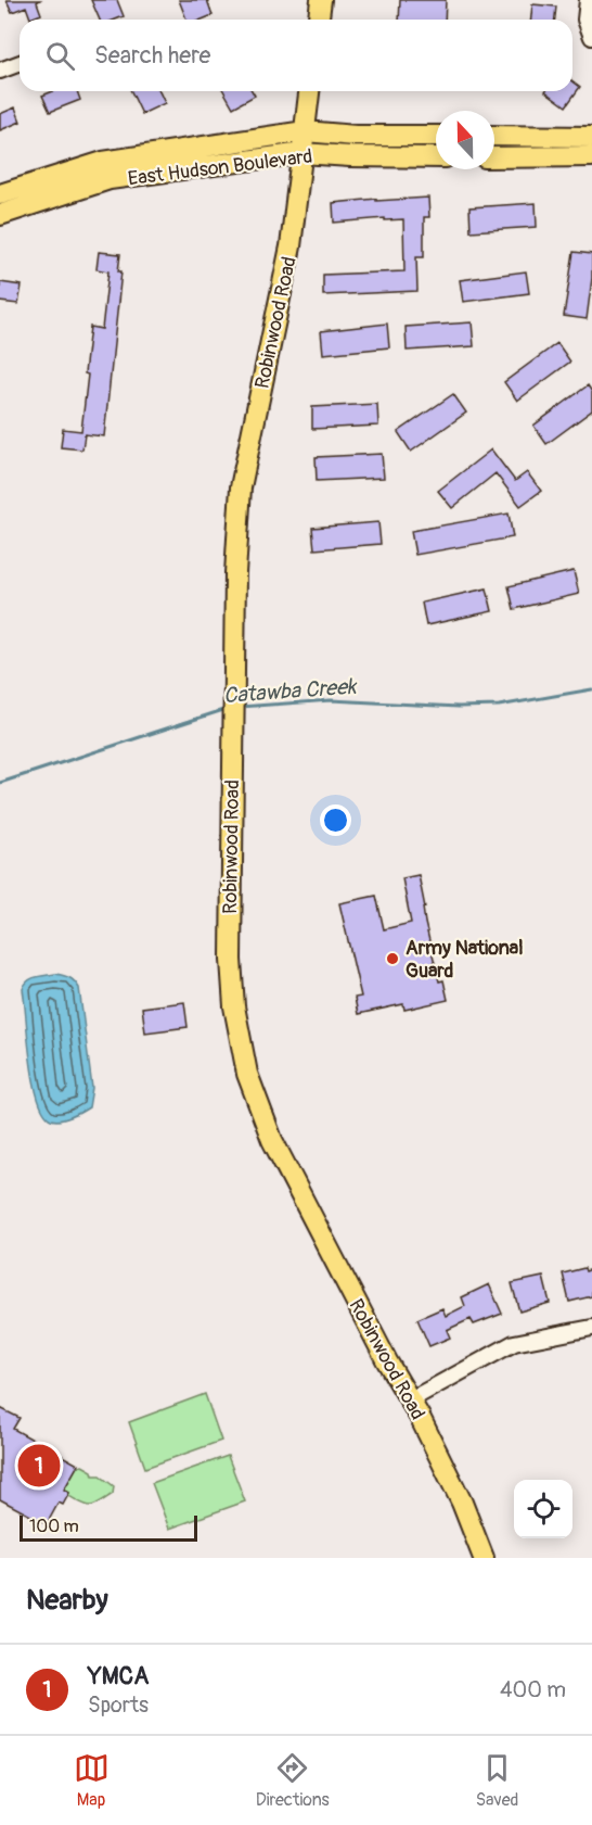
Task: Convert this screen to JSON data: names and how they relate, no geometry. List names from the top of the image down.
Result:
{
  "streets": {
    "main road": ["East Hudson Boulevard", "Robinwood Road"]
  },
  "crossings": [
    ["East Hudson Boulevard", "Robinwood Road"]
  ],
  "water": ["Catawba Creek"],
  "places": ["Army National Guard"],
  "scale_bar": "100 m",
  "north": "top",
  "page": {
    "search": "Search here",
    "pins": "1",
    "scale": "100 m",
    "heading": "Nearby",
    "list": [
      {
        "mark": "1",
        "name": "YMCA",
        "note": "Sports",
        "value": "400 m"
      }
    ],
    "nav": ["Map", "Directions", "Saved"]
  }
}
